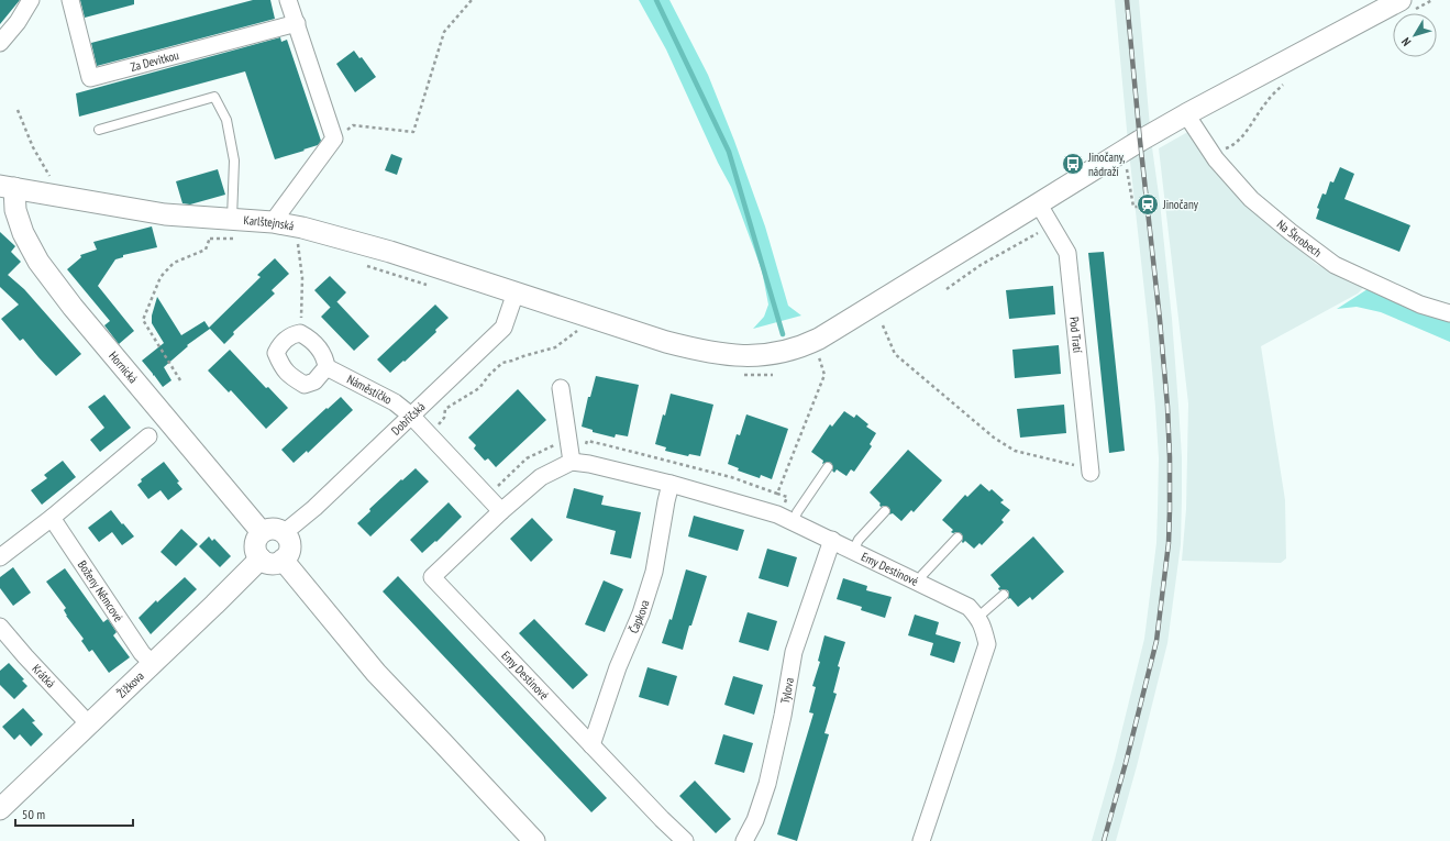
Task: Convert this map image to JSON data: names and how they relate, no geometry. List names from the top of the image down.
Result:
{
  "streets": {
    "street": [
      "Za Devítkou",
      "Karlštejnská",
      "Na Škrobech",
      "Pod Tratí",
      "Hornická",
      "Náměstíčko",
      "Dobříčská",
      "Emy Destinové",
      "Boženy Němcové",
      "Čapkova",
      "Krátká",
      "Žižkova",
      "Tylova"
    ]
  },
  "crossings": [
    ["Karlštejnská", "Na Škrobech"],
    ["Karlštejnská", "Pod Tratí"],
    ["Karlštejnská", "Hornická"],
    ["Karlštejnská", "Dobříčská"],
    ["Hornická", "Dobříčská"],
    ["Hornická", "Žižkova"],
    ["Náměstíčko", "Dobříčská"],
    ["Dobříčská", "Žižkova"],
    ["Emy Destinové", "Čapkova"],
    ["Emy Destinové", "Tylova"],
    ["Boženy Němcové", "Žižkova"],
    ["Krátká", "Žižkova"]
  ],
  "places": {
    "bus stop": ["Jinočany, nádraží"],
    "station": ["Jinočany"]
  },
  "scale_bar": "50 m",
  "north": "bottom left"
}
